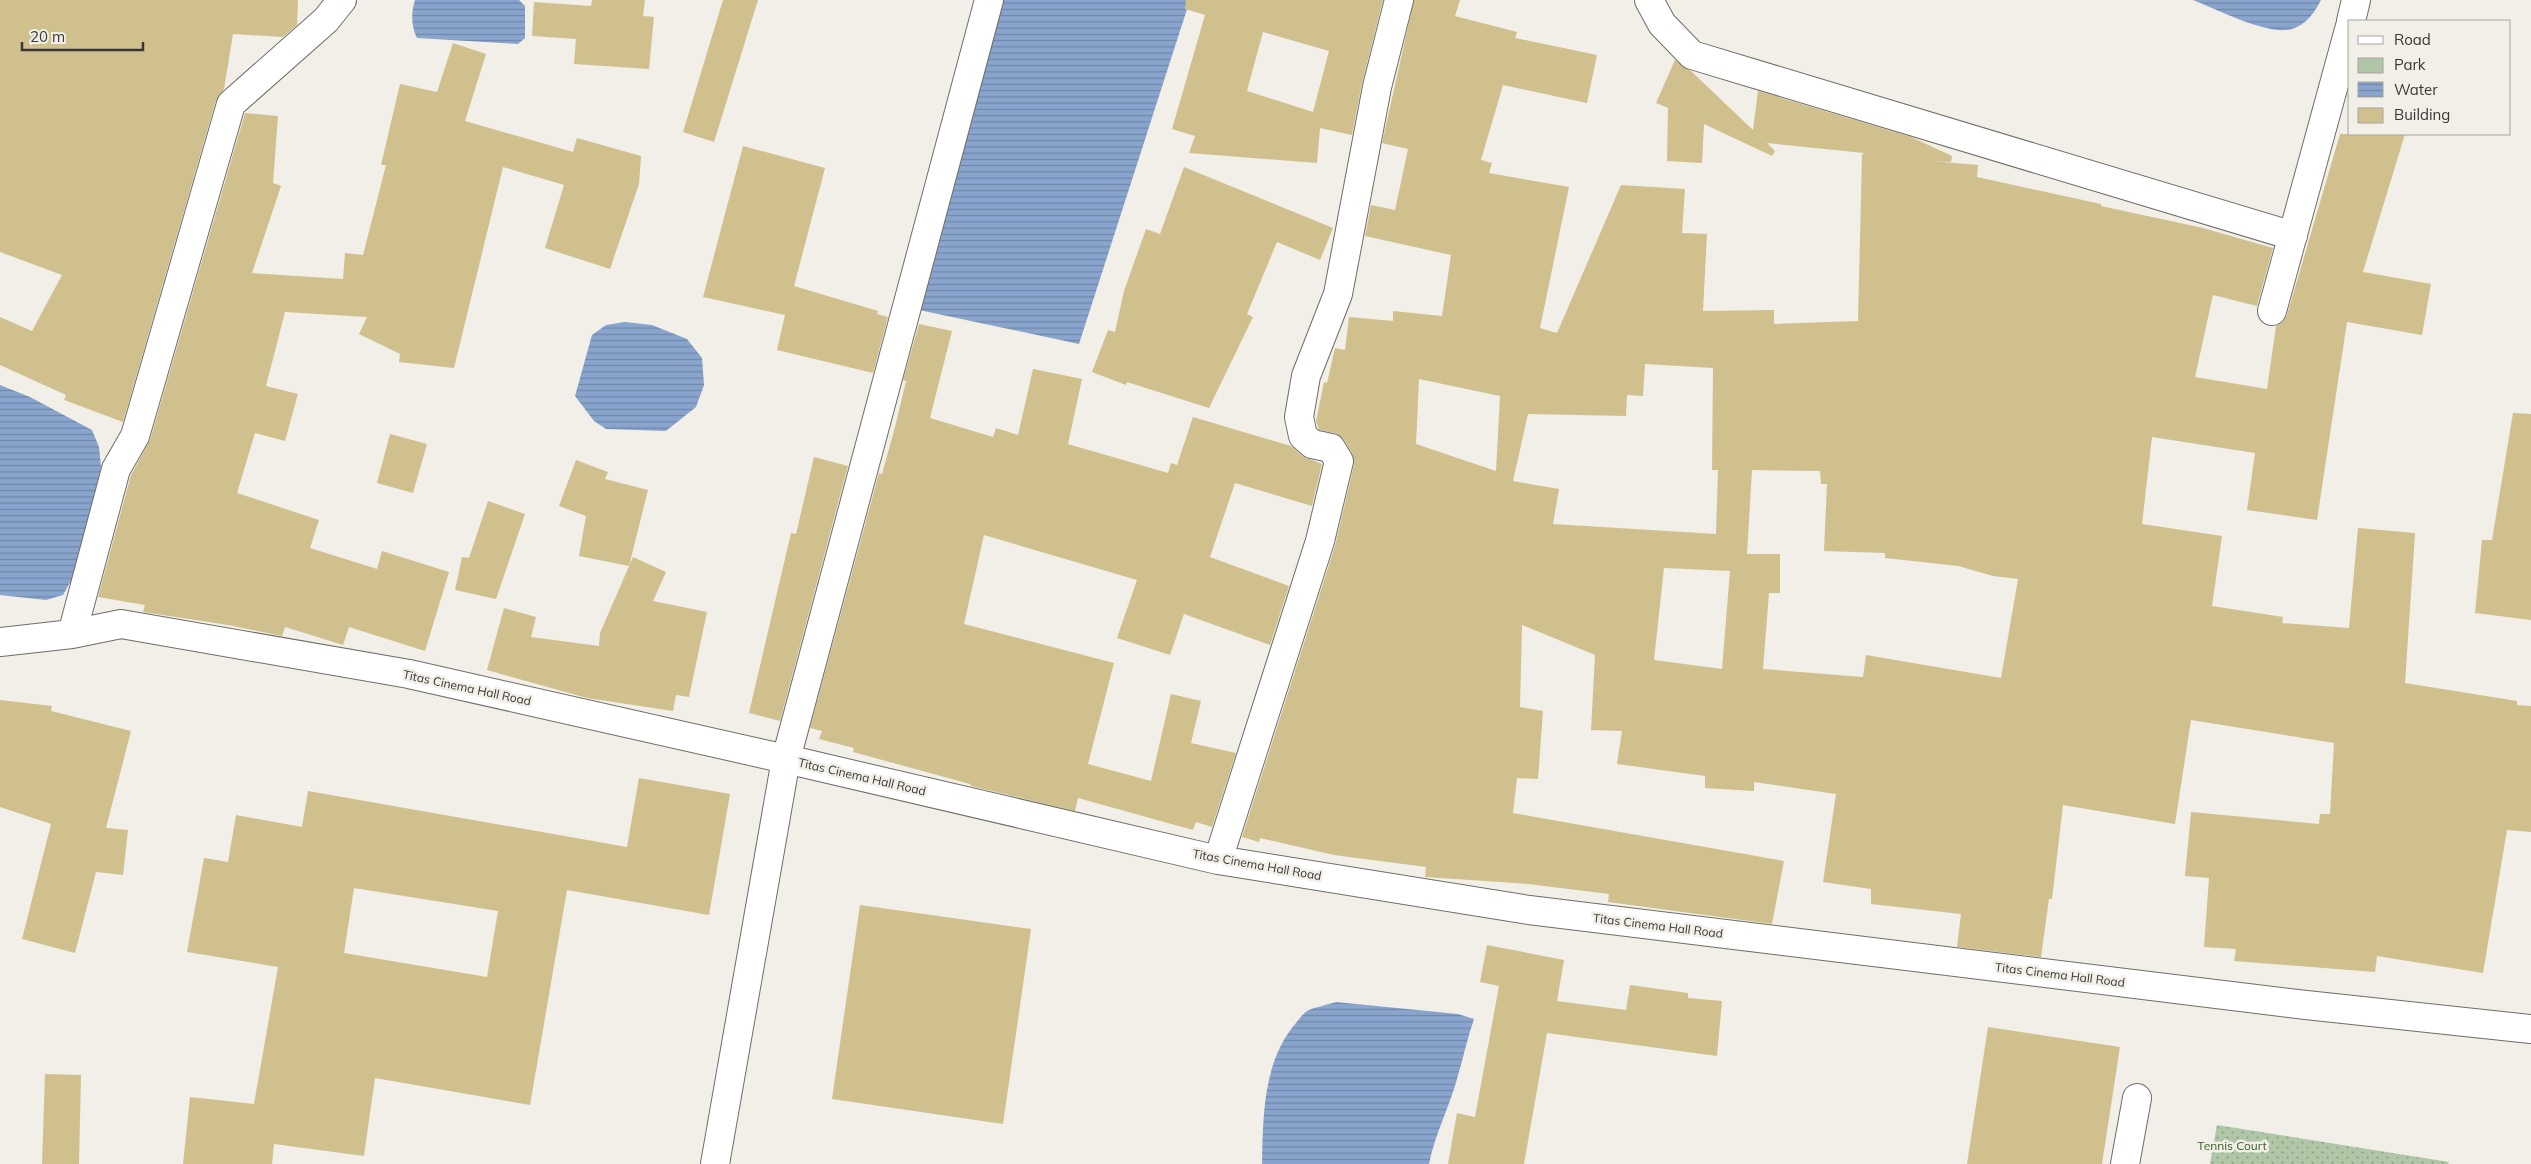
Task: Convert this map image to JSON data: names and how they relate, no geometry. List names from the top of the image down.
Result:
{
  "streets": {
    "street": ["Titas Cinema Hall Road"]
  },
  "parks": ["Tennis Court"],
  "legend": [
    "Road",
    "Park",
    "Water",
    "Building"
  ],
  "scale_bar": "20 m"
}
